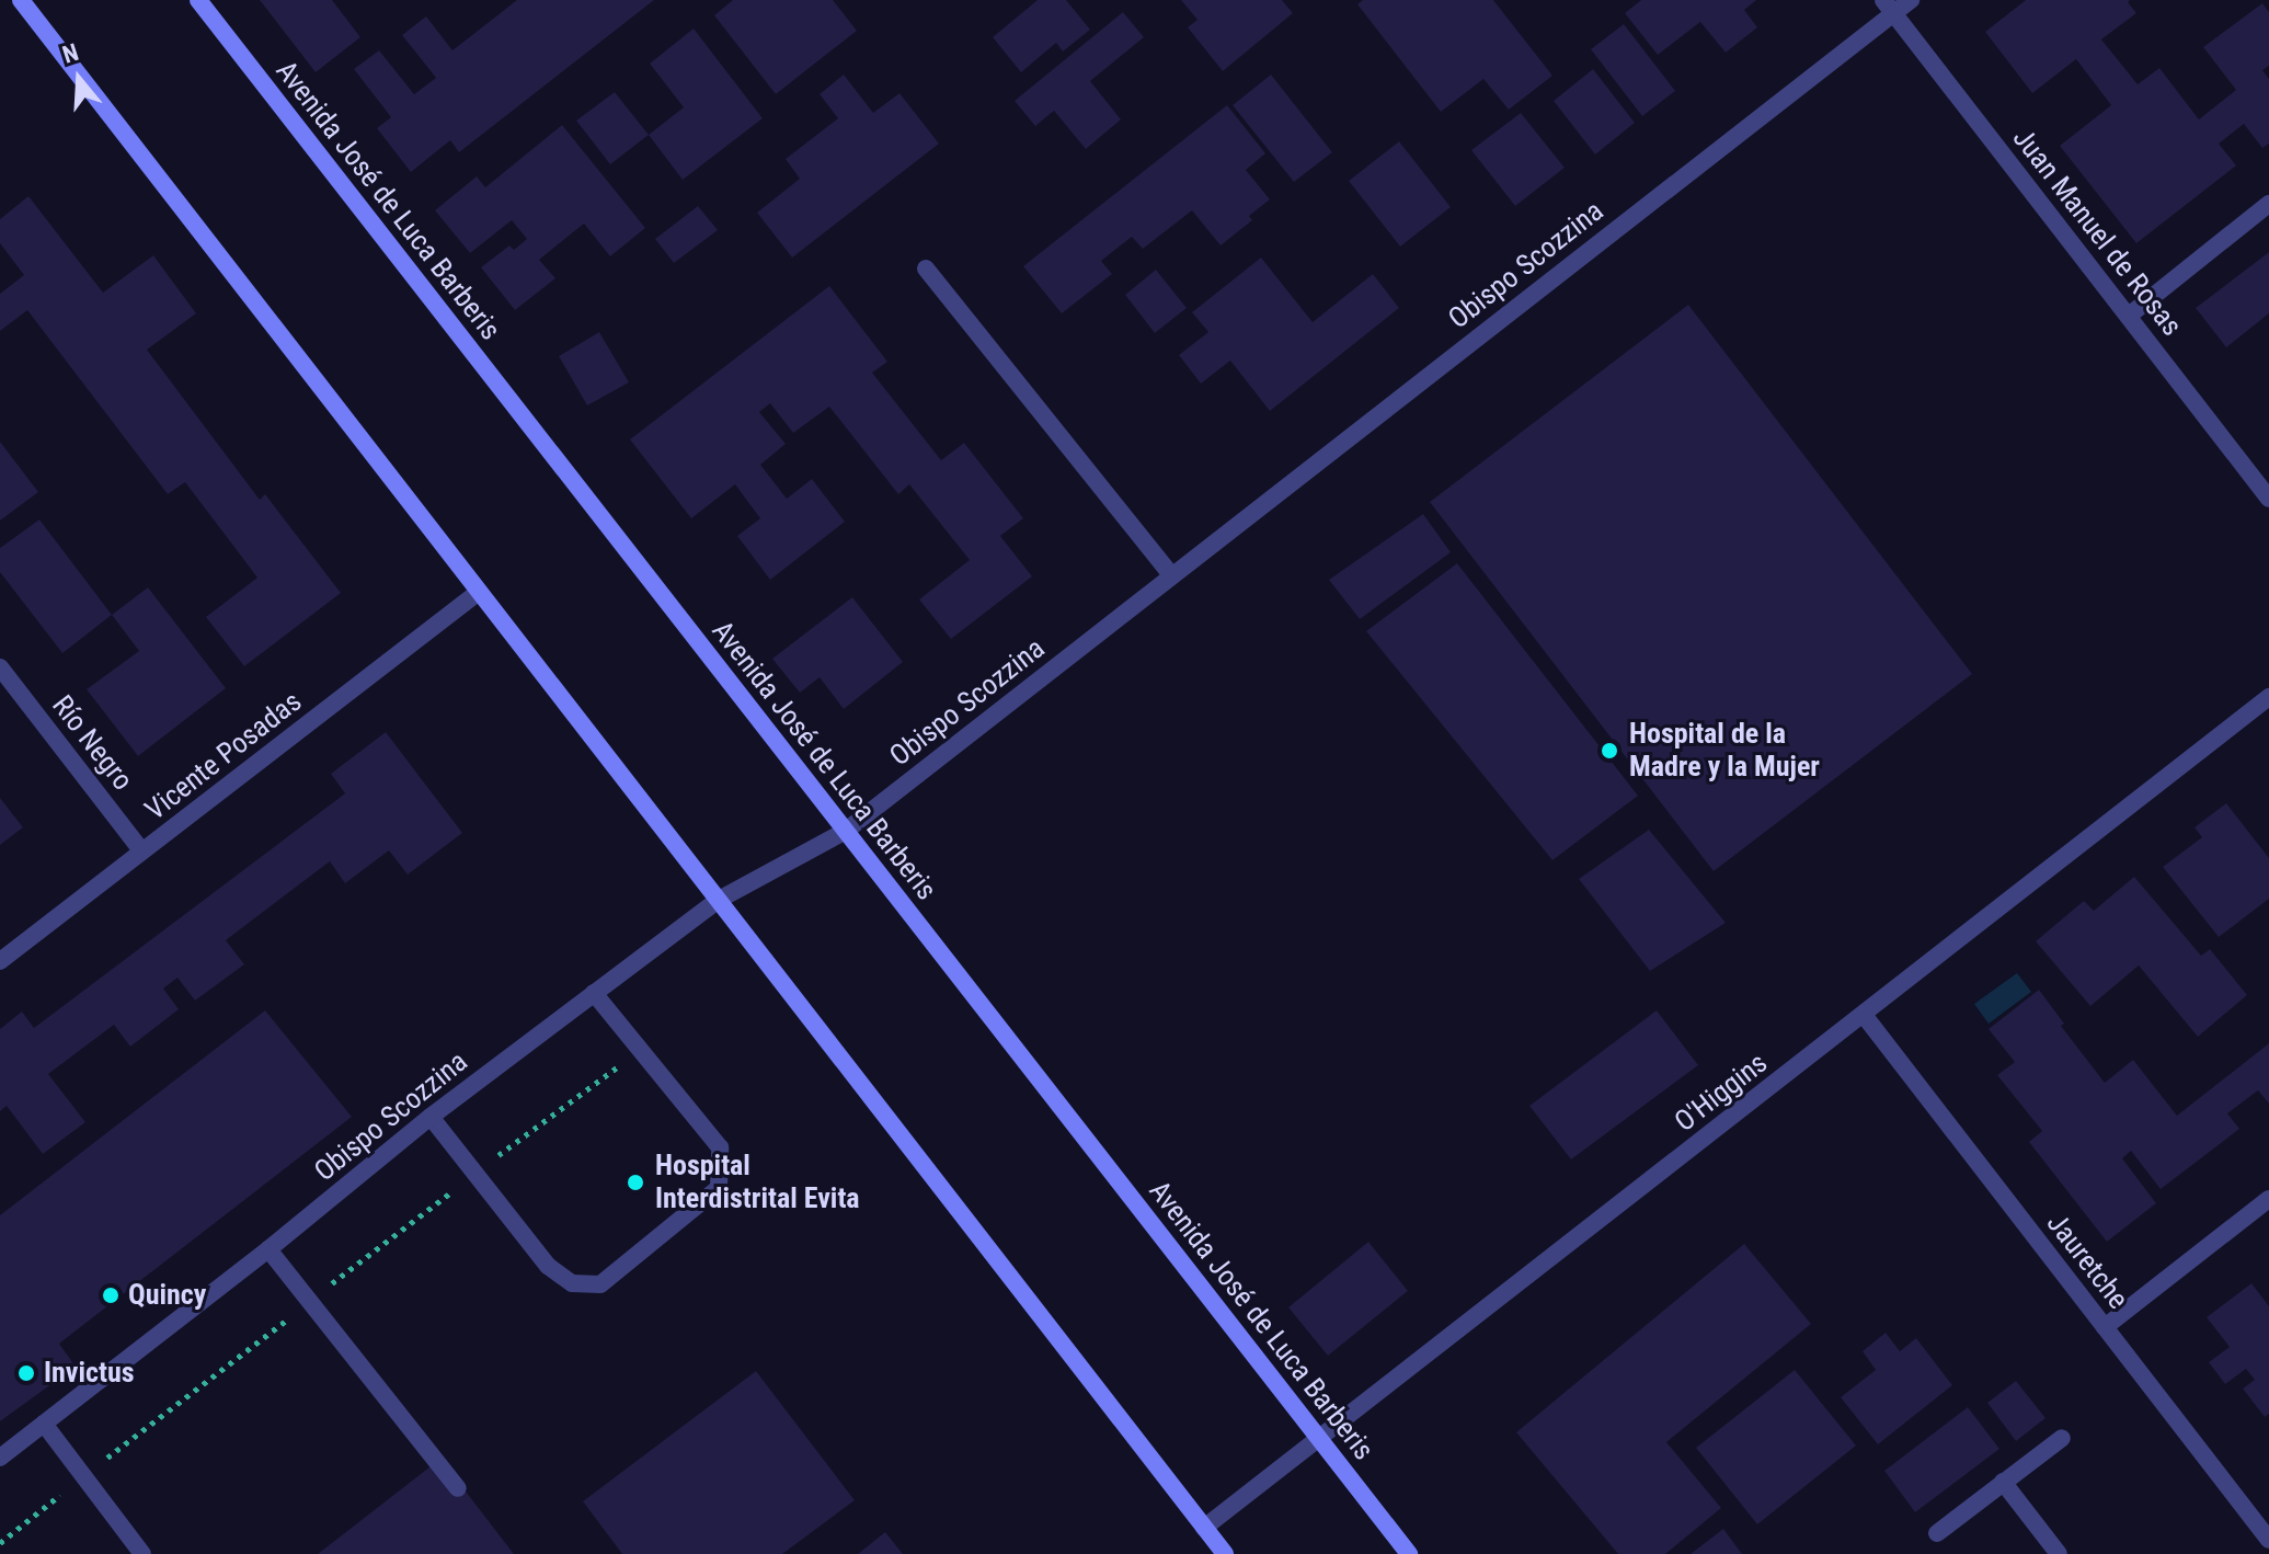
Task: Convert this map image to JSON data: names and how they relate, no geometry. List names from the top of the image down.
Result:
{
  "streets": {
    "main road": ["Avenida José de Luca Barberis"],
    "street": [
      "Juan Manuel de Rosas",
      "Obispo Scozzina",
      "Río Negro",
      "Vicente Posadas",
      "O'Higgins",
      "Jauretche"
    ]
  },
  "crossings": [
    ["Avenida José de Luca Barberis", "Obispo Scozzina"],
    ["Avenida José de Luca Barberis", "O'Higgins"],
    ["Juan Manuel de Rosas", "Obispo Scozzina"],
    ["Río Negro", "Vicente Posadas"],
    ["O'Higgins", "Jauretche"]
  ],
  "places": [
    "Hospital de la Madre y la Mujer",
    "Hospital Interdistrital Evita",
    "Quincy",
    "Invictus"
  ],
  "north": "top"
}
